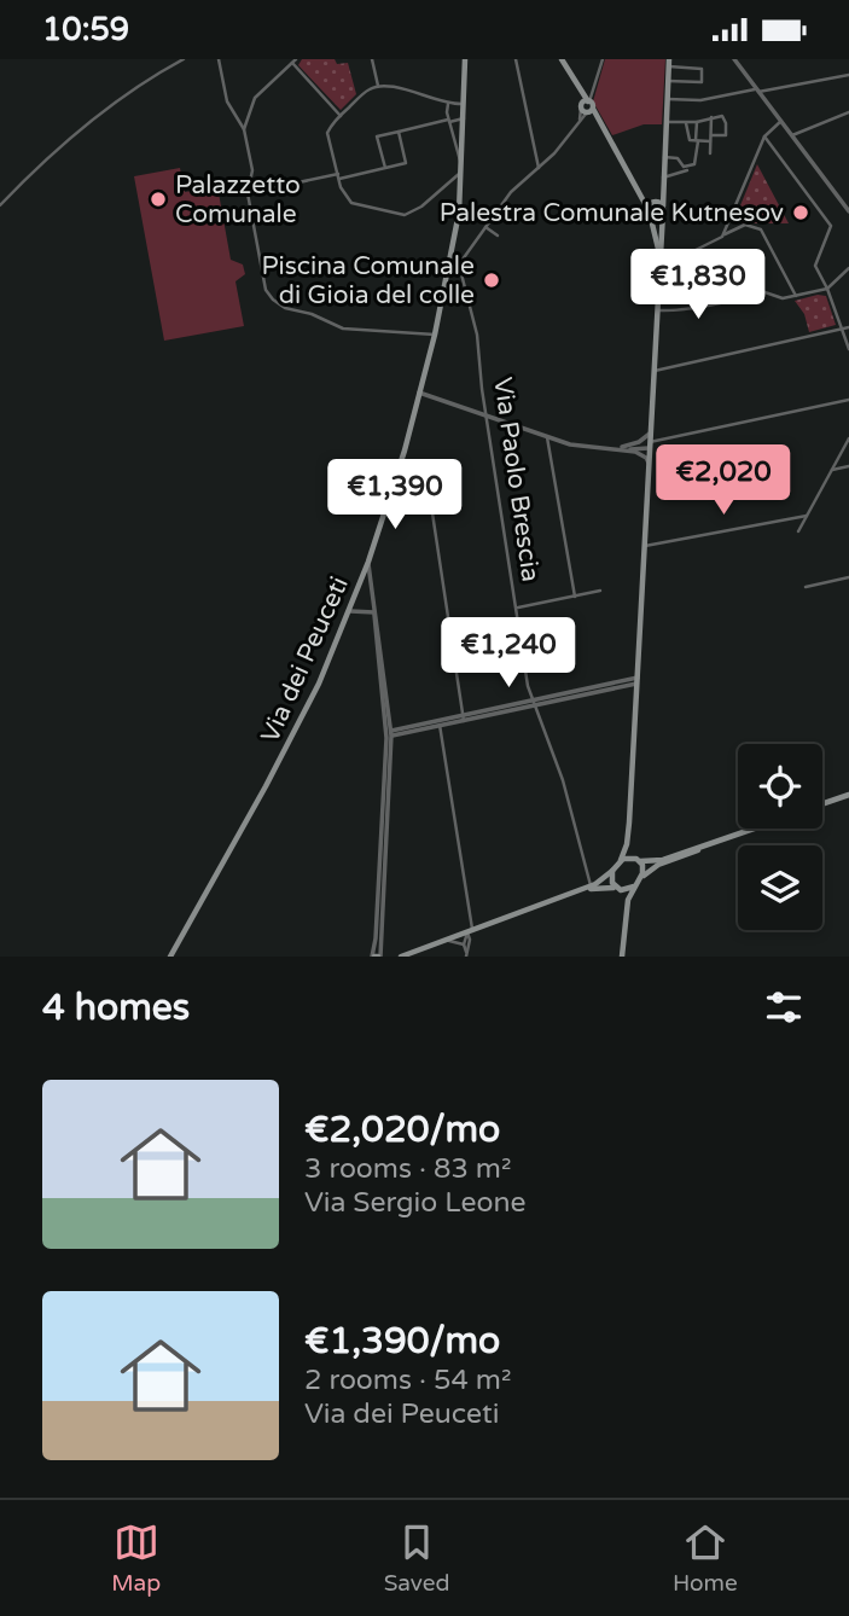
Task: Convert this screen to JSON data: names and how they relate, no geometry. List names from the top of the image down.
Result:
{
  "streets": {
    "main road": ["Via dei Peuceti"],
    "street": ["Via Paolo Brescia"]
  },
  "places": ["Palazzetto Comunale", "Palestra Comunale Kutnesov", "Piscina Comunale di Gioia del colle"],
  "page": {
    "status": "10:59",
    "price": [
      "€1,830",
      "€2,020",
      "€1,390",
      "€1,240"
    ],
    "heading": "4 homes",
    "list": [
      {
        "name": "€2,020/mo",
        "note": "3 rooms · 83 m² · Via Sergio Leone"
      },
      {
        "name": "€1,390/mo",
        "note": "2 rooms · 54 m² · Via dei Peuceti"
      }
    ],
    "tabs": ["Map", "Saved", "Home"]
  }
}
